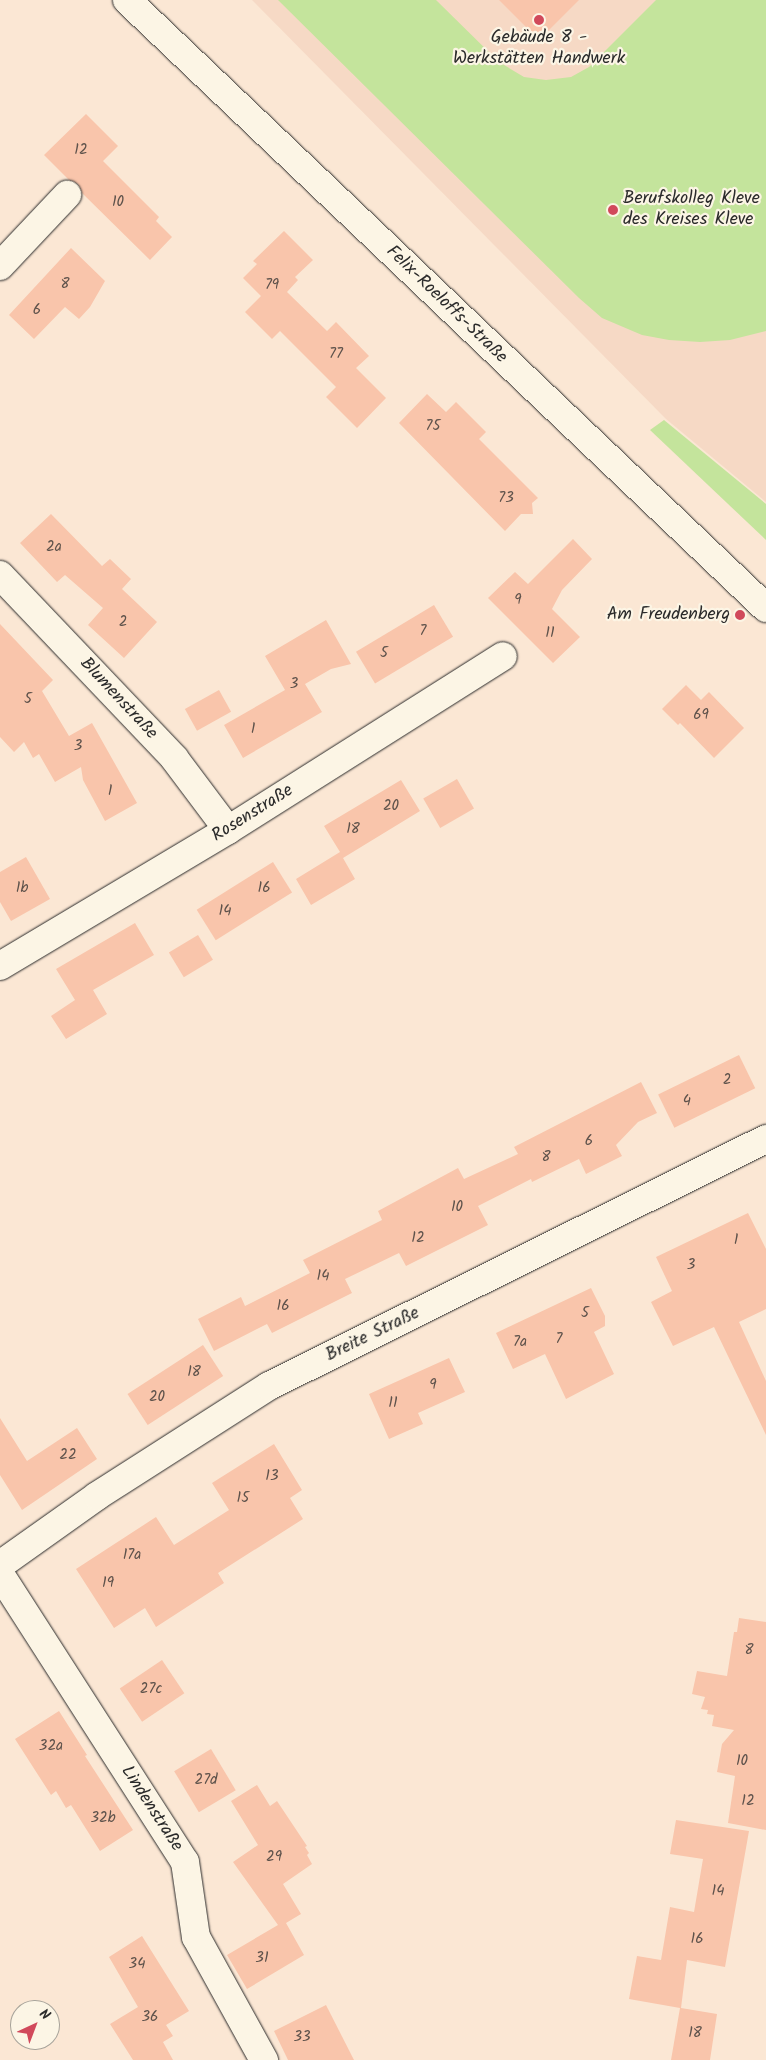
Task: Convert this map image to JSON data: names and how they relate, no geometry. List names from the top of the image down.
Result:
{
  "streets": {
    "street": [
      "Felix-Roeloffs-Straße",
      "Blumenstraße",
      "Rosenstraße",
      "Breite Straße",
      "Lindenstraße"
    ]
  },
  "crossings": [
    ["Blumenstraße", "Rosenstraße"]
  ],
  "places": ["Gebäude 8 - Werkstätten Handwerk", "Berufskolleg Kleve des Kreises Kleve", "Am Freudenberg"],
  "house_numbers": [
    "12",
    "10",
    "8",
    "79",
    "6",
    "77",
    "75",
    "73",
    "2a",
    "9",
    "2",
    "7",
    "11",
    "5",
    "3",
    "5",
    "69",
    "1",
    "3",
    "1",
    "20",
    "18",
    "1b",
    "16",
    "14",
    "2",
    "4",
    "6",
    "8",
    "10",
    "12",
    "1",
    "3",
    "14",
    "16",
    "5",
    "7",
    "7a",
    "18",
    "9",
    "20",
    "11",
    "22",
    "13",
    "15",
    "17a",
    "19",
    "8",
    "27c",
    "32a",
    "10",
    "27d",
    "12",
    "32b",
    "29",
    "14",
    "16",
    "31",
    "34",
    "36",
    "18",
    "33"
  ],
  "north": "top right"
}
